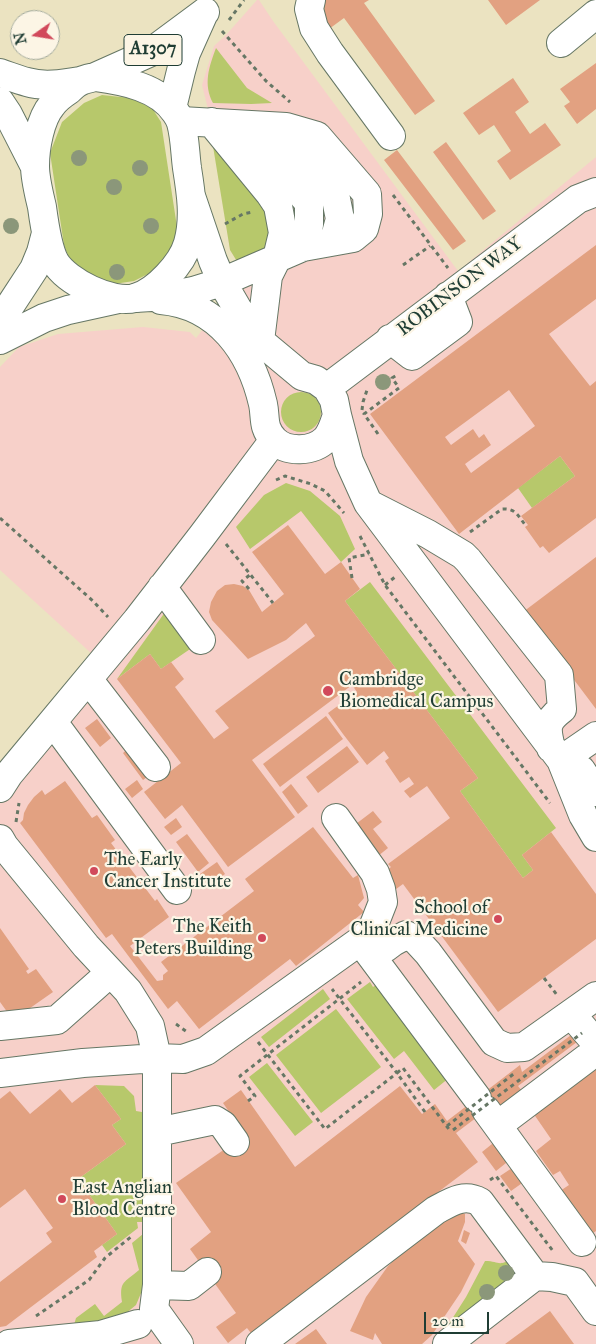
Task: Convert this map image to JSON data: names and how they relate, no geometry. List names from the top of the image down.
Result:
{
  "streets": {
    "main road": ["A1307", "ROBINSON WAY"]
  },
  "places": [
    "Cambridge Biomedical Campus",
    "The Early Cancer Institute",
    "School of Clinical Medicine",
    "The Keith Peters Building",
    "East Anglian Blood Centre"
  ],
  "scale_bar": "20 m",
  "north": "left"
}
